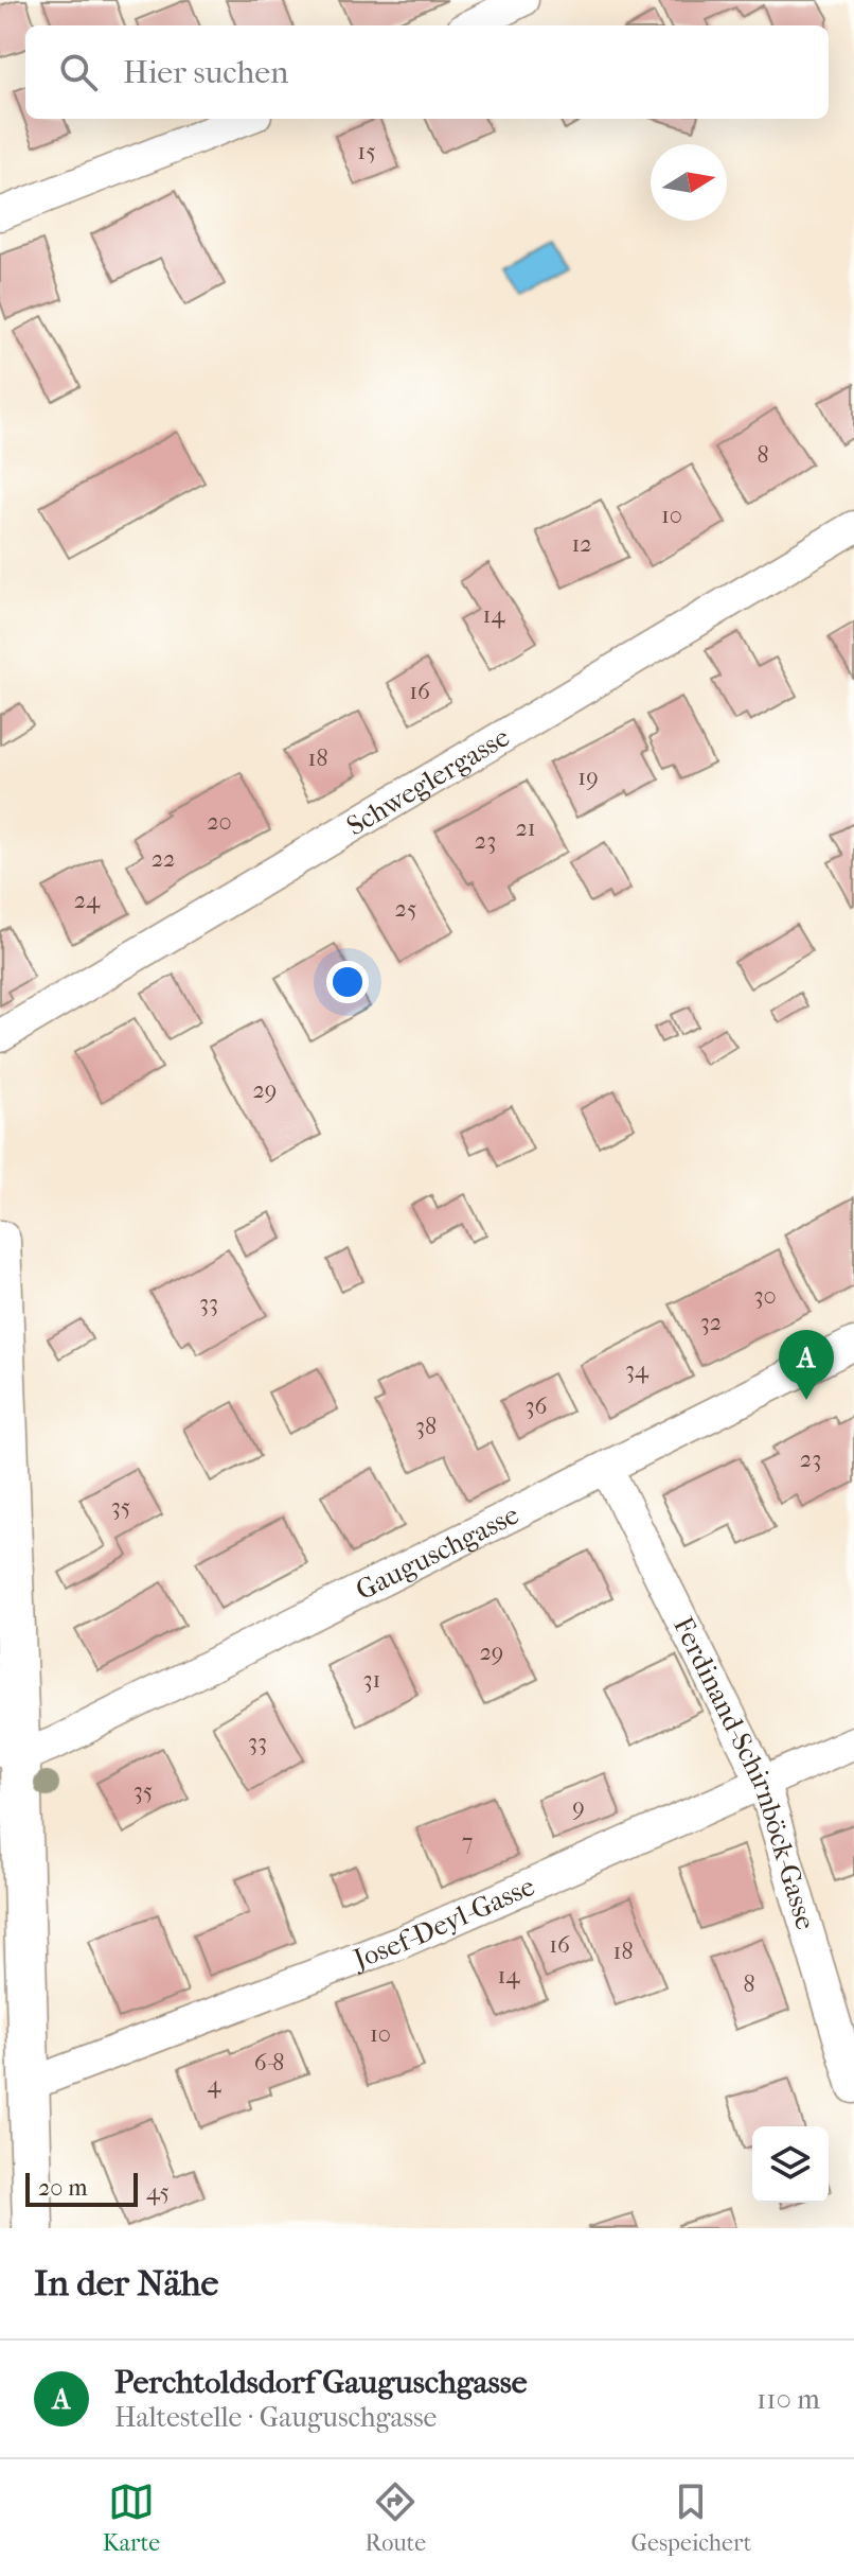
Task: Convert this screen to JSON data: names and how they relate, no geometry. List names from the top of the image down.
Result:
{
  "streets": {
    "street": [
      "Schweglergasse",
      "Gauguschgasse",
      "Ferdinand-Schirnböck-Gasse",
      "Josef-Deyl-Gasse"
    ]
  },
  "crossings": [
    ["Gauguschgasse", "Ferdinand-Schirnböck-Gasse"],
    ["Ferdinand-Schirnböck-Gasse", "Josef-Deyl-Gasse"]
  ],
  "house_numbers": [
    "15",
    "8",
    "10",
    "12",
    "14",
    "16",
    "18",
    "19",
    "20",
    "21",
    "23",
    "22",
    "24",
    "25",
    "29",
    "30",
    "33",
    "32",
    "34",
    "36",
    "38",
    "23",
    "35",
    "29",
    "31",
    "33",
    "35",
    "9",
    "7",
    "16",
    "18",
    "14",
    "8",
    "10",
    "6-8",
    "4",
    "45"
  ],
  "scale_bar": "20 m",
  "north": "right",
  "page": {
    "search": "Hier suchen",
    "pins": "A",
    "scale": "20 m",
    "heading": "In der Nähe",
    "list": [
      {
        "mark": "A",
        "name": "Perchtoldsdorf Gauguschgasse",
        "note": "Haltestelle · Gauguschgasse",
        "value": "110 m"
      }
    ],
    "nav": ["Karte", "Route", "Gespeichert"]
  }
}
